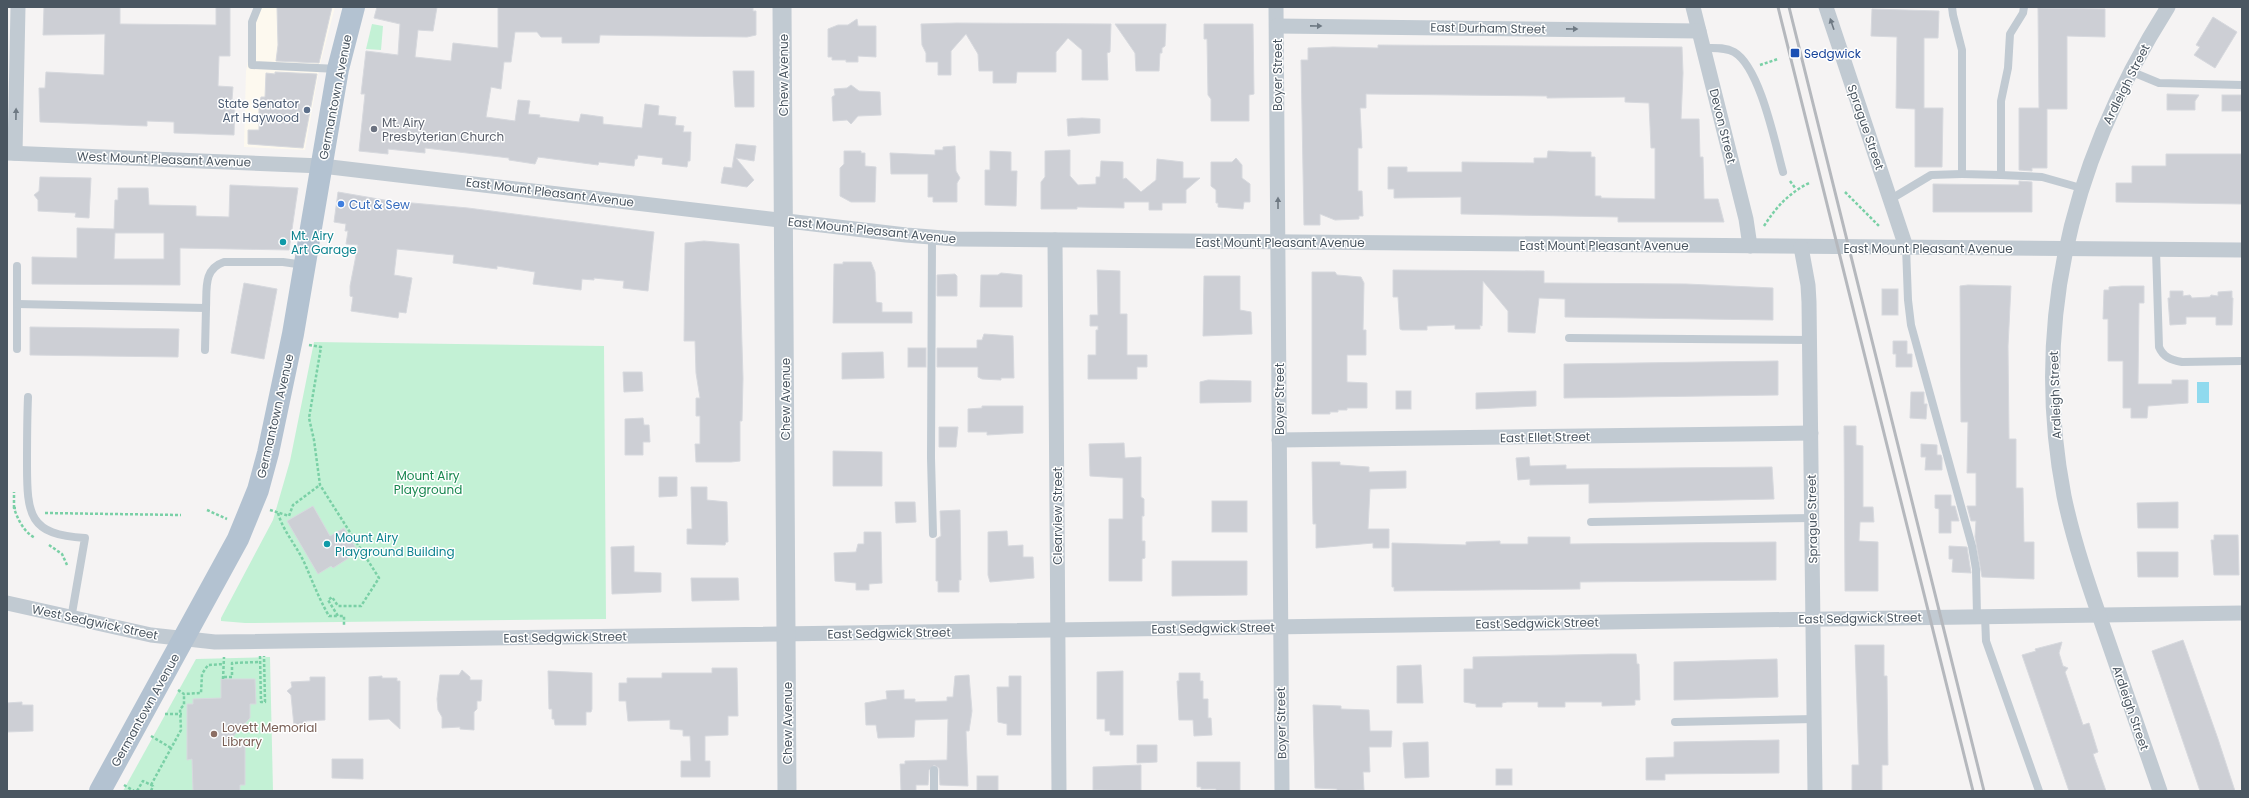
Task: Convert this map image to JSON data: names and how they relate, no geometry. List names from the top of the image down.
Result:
{
  "streets": {
    "main road": ["Germantown Avenue"],
    "street": [
      "East Durham Street",
      "Chew Avenue",
      "Boyer Street",
      "Ardleigh Street",
      "Devon Street",
      "Sprague Street",
      "West Mount Pleasant Avenue",
      "East Mount Pleasant Avenue",
      "East Ellet Street",
      "Clearview Street",
      "East Sedgwick Street",
      "West Sedgwick Street"
    ]
  },
  "crossings": [
    ["East Durham Street", "Boyer Street"],
    ["East Durham Street", "Devon Street"],
    ["Chew Avenue", "East Mount Pleasant Avenue"],
    ["Chew Avenue", "East Sedgwick Street"],
    ["Boyer Street", "East Mount Pleasant Avenue"],
    ["Boyer Street", "East Ellet Street"],
    ["Boyer Street", "East Sedgwick Street"],
    ["Ardleigh Street", "East Mount Pleasant Avenue"],
    ["Ardleigh Street", "East Sedgwick Street"],
    ["Germantown Avenue", "West Mount Pleasant Avenue"],
    ["Germantown Avenue", "East Mount Pleasant Avenue"],
    ["Germantown Avenue", "East Sedgwick Street"],
    ["Germantown Avenue", "West Sedgwick Street"],
    ["Devon Street", "East Mount Pleasant Avenue"],
    ["Sprague Street", "East Mount Pleasant Avenue"],
    ["Sprague Street", "East Ellet Street"],
    ["Sprague Street", "East Sedgwick Street"],
    ["West Mount Pleasant Avenue", "East Mount Pleasant Avenue"],
    ["East Mount Pleasant Avenue", "Clearview Street"],
    ["Clearview Street", "East Sedgwick Street"],
    ["East Sedgwick Street", "West Sedgwick Street"]
  ],
  "one_way": ["East Durham Street"],
  "parks": ["Mount Airy Playground"],
  "places": {
    "transit": ["Sedgwick"],
    "other": [
      "State Senator Art Haywood",
      "Mt. Airy Presbyterian Church",
      "Cut & Sew",
      "Mt. Airy Art Garage",
      "Mount Airy Playground Building",
      "Lovett Memorial Library"
    ]
  }
}
